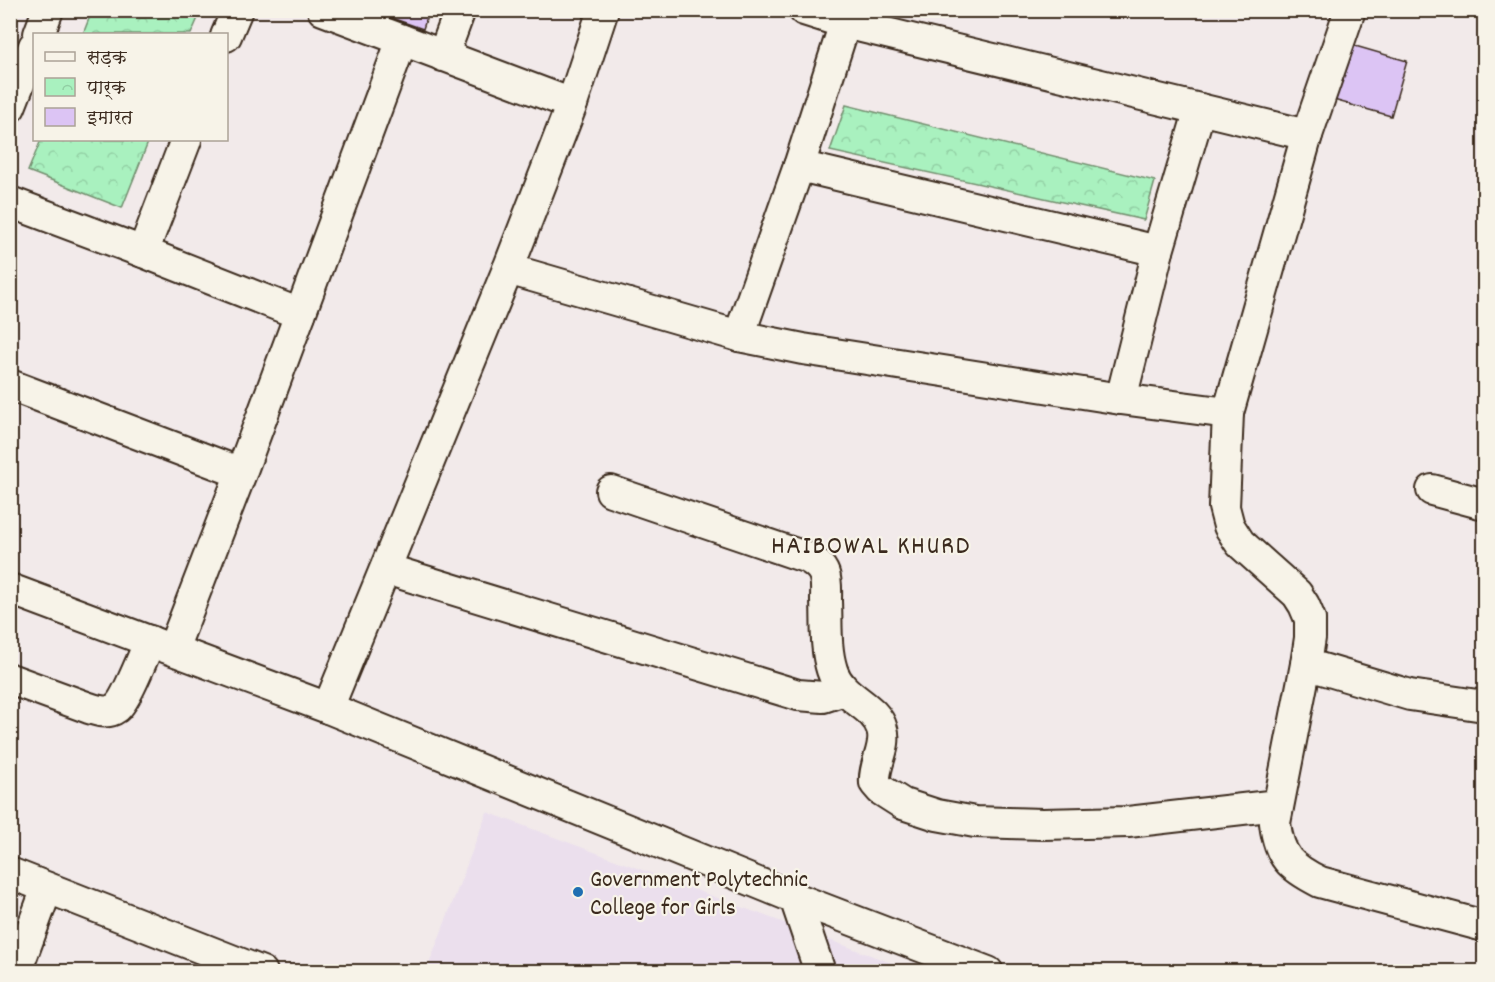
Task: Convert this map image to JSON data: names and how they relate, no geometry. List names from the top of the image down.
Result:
{
  "districts": ["HAIBOWAL KHURD"],
  "places": ["Government Polytechnic College for Girls"],
  "legend": ["सड़क", "पार्क", "इमारत"]
}
